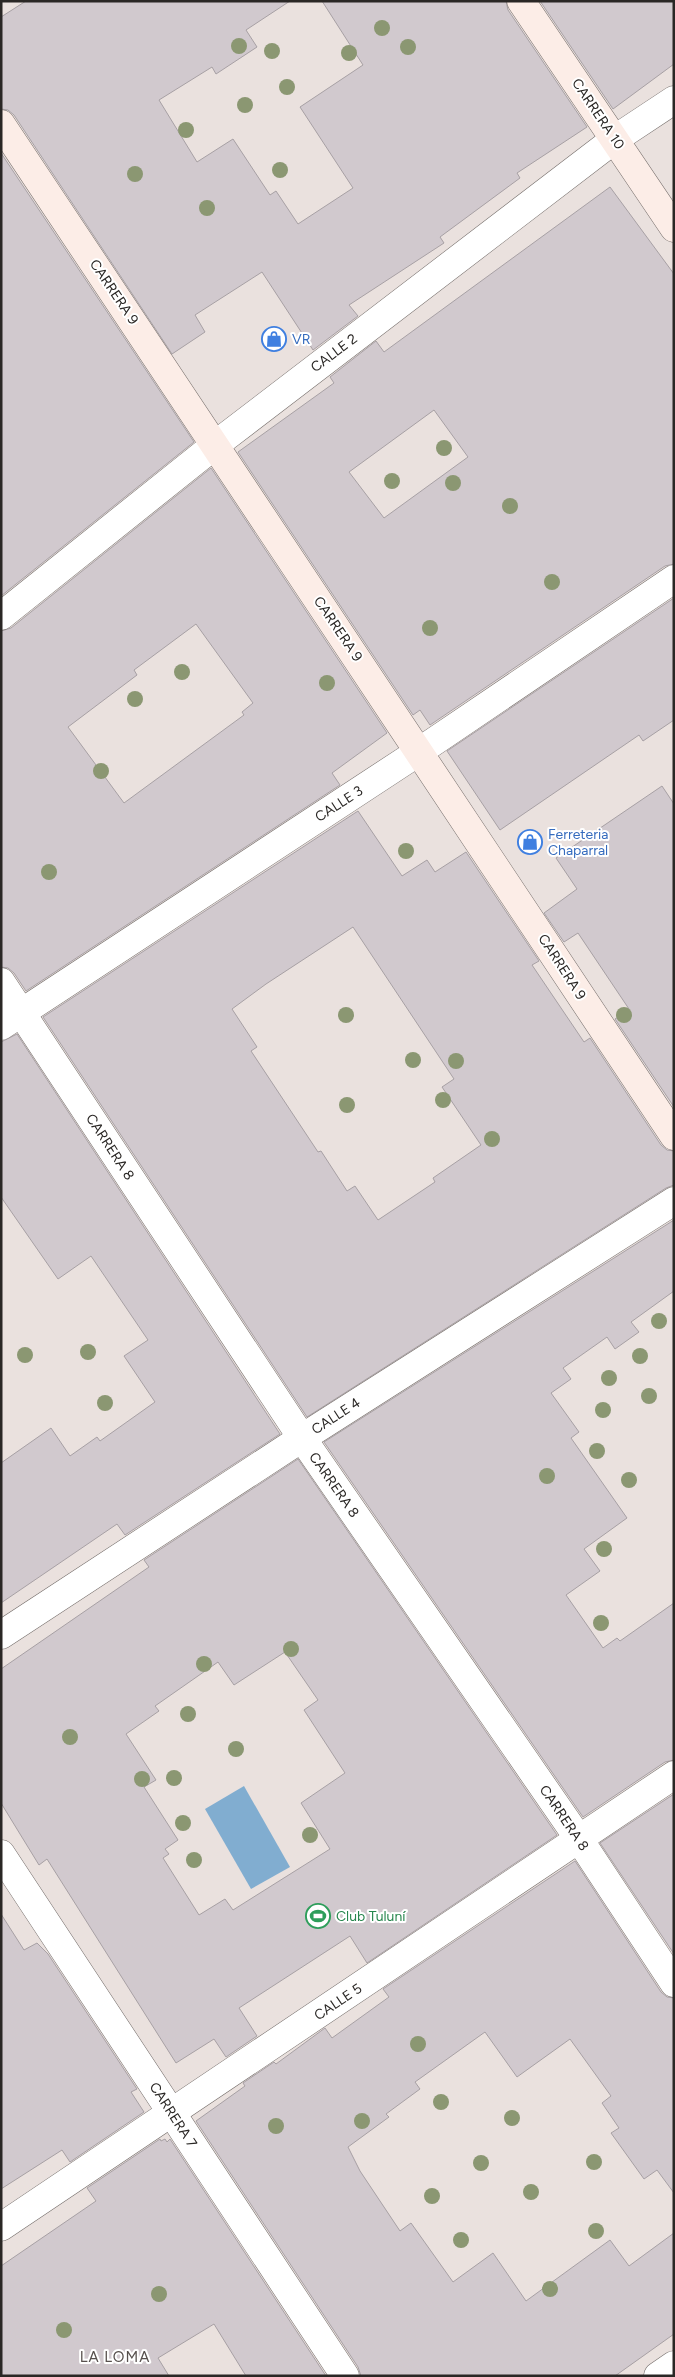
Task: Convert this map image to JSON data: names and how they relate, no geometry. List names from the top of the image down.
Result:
{
  "streets": {
    "main road": ["CARRERA 10", "CARRERA 9"],
    "street": [
      "CALLE 2",
      "CALLE 3",
      "CARRERA 8",
      "CALLE 4",
      "CALLE 5",
      "CARRERA 7"
    ]
  },
  "crossings": [
    ["CARRERA 10", "CALLE 2"],
    ["CARRERA 9", "CALLE 2"],
    ["CARRERA 9", "CALLE 3"],
    ["CALLE 3", "CARRERA 8"],
    ["CARRERA 8", "CALLE 4"],
    ["CARRERA 8", "CALLE 5"],
    ["CALLE 5", "CARRERA 7"]
  ],
  "districts": ["LA LOMA"],
  "places": {
    "shop": ["VR", "Ferreteria Chaparral"],
    "sports": ["Club Tuluní"]
  }
}
